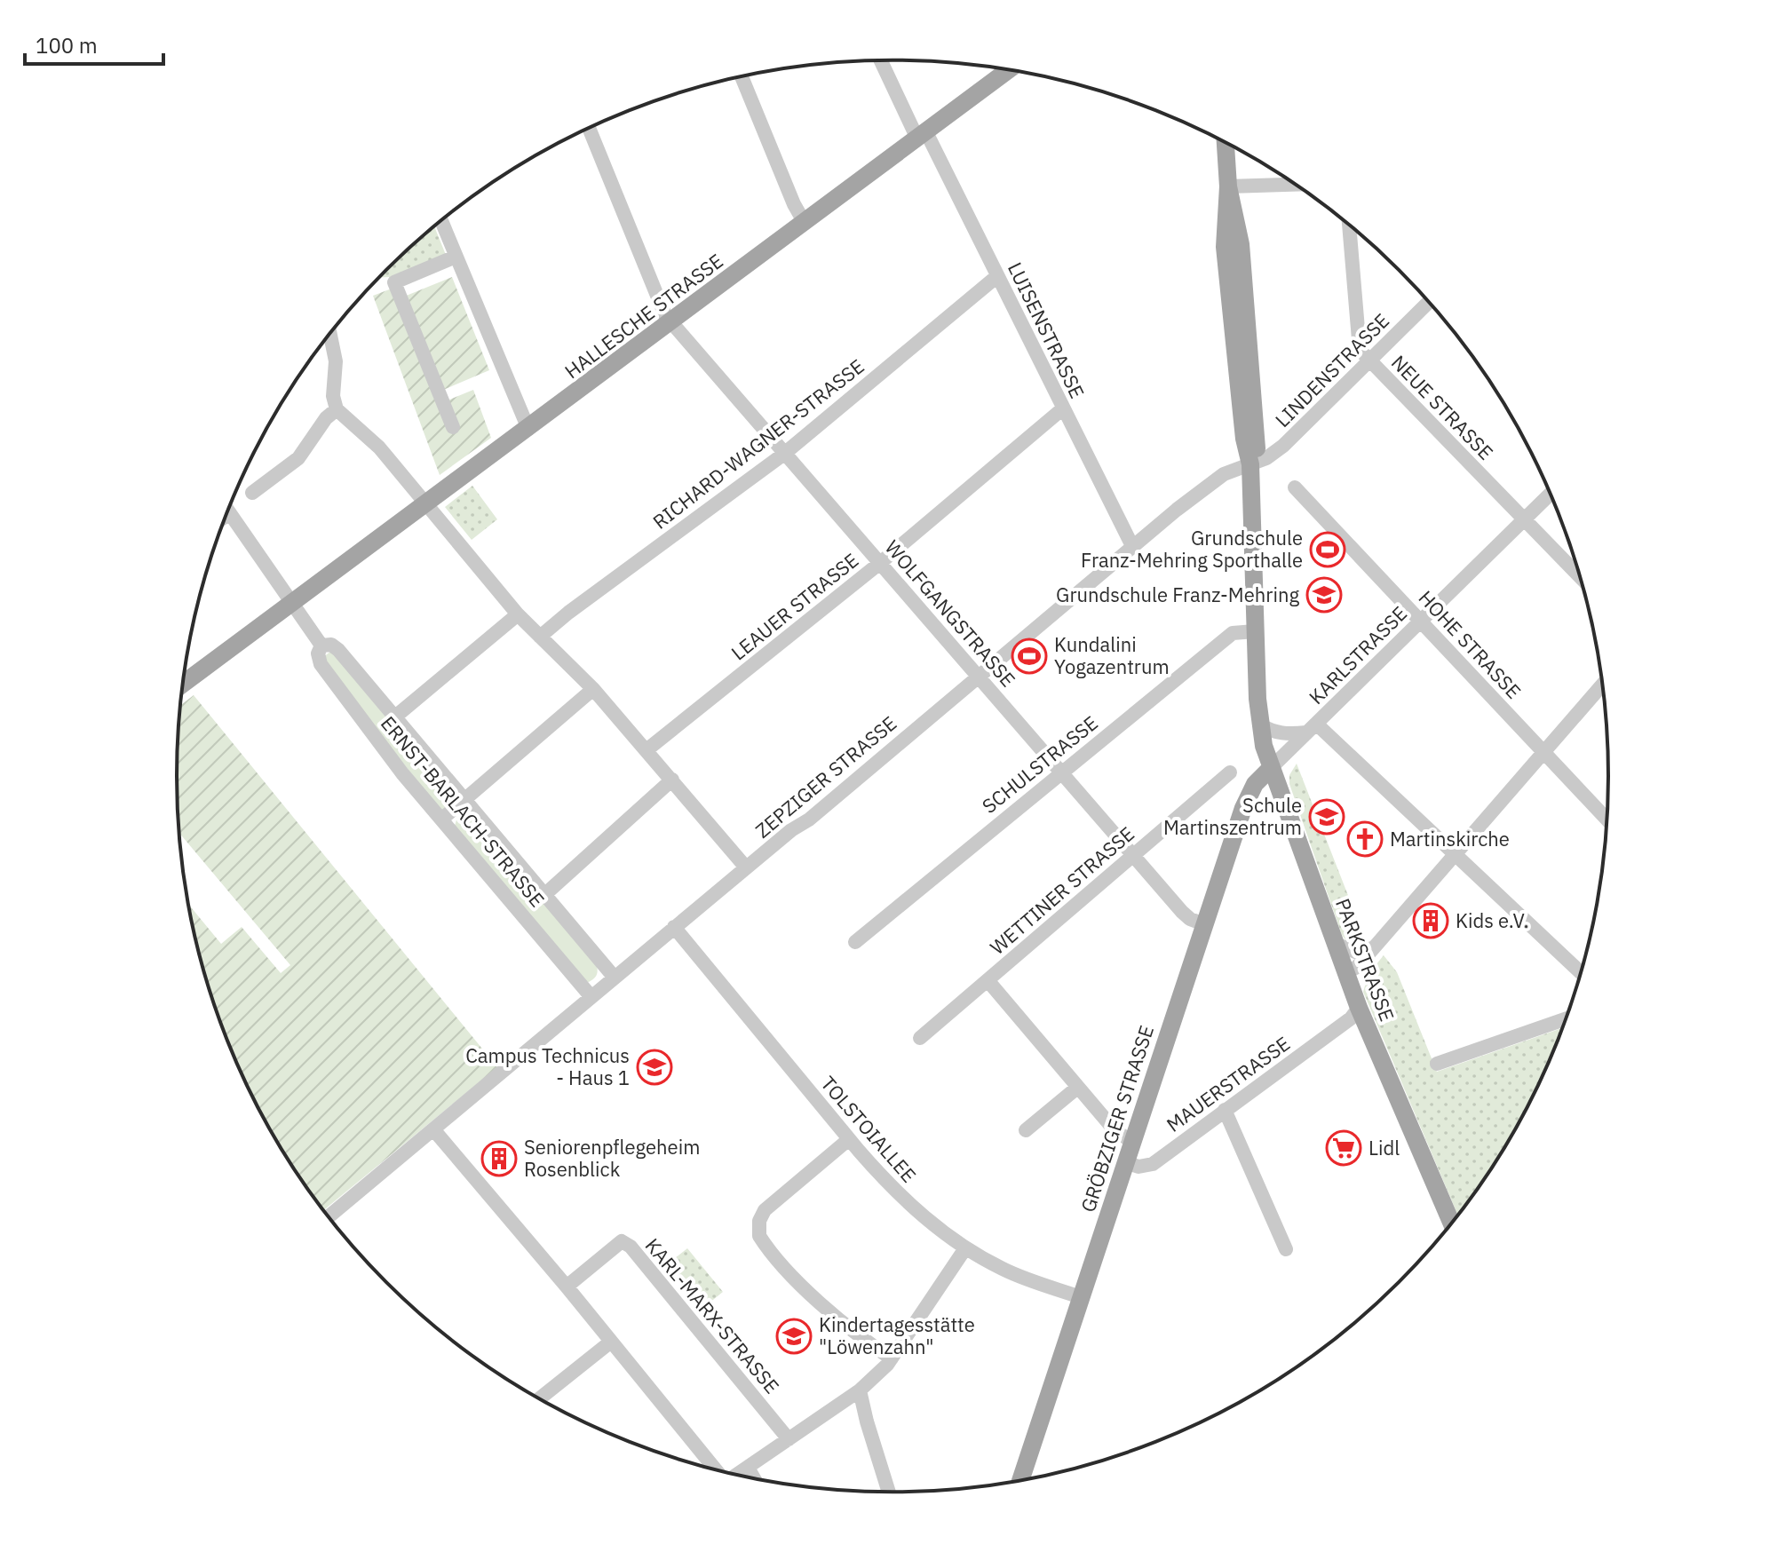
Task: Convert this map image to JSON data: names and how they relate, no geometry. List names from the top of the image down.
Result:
{
  "streets": {
    "main road": ["HALLESCHE STRASSE", "PARKSTRASSE", "GRÖBZIGER STRASSE"],
    "street": [
      "LUISENSTRASSE",
      "LINDENSTRASSE",
      "NEUE STRASSE",
      "RICHARD-WAGNER-STRASSE",
      "LEAUER STRASSE",
      "WOLFGANGSTRASSE",
      "HOHE STRASSE",
      "KARLSTRASSE",
      "SCHULSTRASSE",
      "ZEPZIGER STRASSE",
      "ERNST-BARLACH-STRASSE",
      "WETTINER STRASSE",
      "MAUERSTRASSE",
      "TOLSTOIALLEE",
      "KARL-MARX-STRASSE"
    ]
  },
  "crossings": [
    ["HALLESCHE STRASSE", "LUISENSTRASSE"],
    ["HALLESCHE STRASSE", "WOLFGANGSTRASSE"],
    ["HALLESCHE STRASSE", "ERNST-BARLACH-STRASSE"],
    ["LUISENSTRASSE", "RICHARD-WAGNER-STRASSE"],
    ["LUISENSTRASSE", "LEAUER STRASSE"],
    ["LUISENSTRASSE", "ZEPZIGER STRASSE"],
    ["LINDENSTRASSE", "NEUE STRASSE"],
    ["LINDENSTRASSE", "ZEPZIGER STRASSE"],
    ["LINDENSTRASSE", "PARKSTRASSE"],
    ["NEUE STRASSE", "KARLSTRASSE"],
    ["RICHARD-WAGNER-STRASSE", "WOLFGANGSTRASSE"],
    ["LEAUER STRASSE", "WOLFGANGSTRASSE"],
    ["WOLFGANGSTRASSE", "SCHULSTRASSE"],
    ["WOLFGANGSTRASSE", "ZEPZIGER STRASSE"],
    ["WOLFGANGSTRASSE", "WETTINER STRASSE"],
    ["WOLFGANGSTRASSE", "GRÖBZIGER STRASSE"],
    ["HOHE STRASSE", "KARLSTRASSE"],
    ["KARLSTRASSE", "PARKSTRASSE"],
    ["KARLSTRASSE", "GRÖBZIGER STRASSE"],
    ["SCHULSTRASSE", "PARKSTRASSE"],
    ["ZEPZIGER STRASSE", "ERNST-BARLACH-STRASSE"],
    ["ZEPZIGER STRASSE", "PARKSTRASSE"],
    ["ZEPZIGER STRASSE", "TOLSTOIALLEE"],
    ["PARKSTRASSE", "MAUERSTRASSE"],
    ["PARKSTRASSE", "GRÖBZIGER STRASSE"],
    ["MAUERSTRASSE", "GRÖBZIGER STRASSE"],
    ["GRÖBZIGER STRASSE", "TOLSTOIALLEE"]
  ],
  "places": {
    "sports": ["Grundschule Franz-Mehring Sporthalle", "Kundalini Yogazentrum"],
    "school or university": [
      "Grundschule Franz-Mehring",
      "Schule Martinszentrum",
      "Campus Technicus - Haus 1",
      "Kindertagesstätte \"Löwenzahn\""
    ],
    "church": ["Martinskirche"],
    "building": ["Kids e.V.", "Seniorenpflegeheim Rosenblick"],
    "supermarket": ["Lidl"]
  },
  "scale_bar": "100 m"
}
